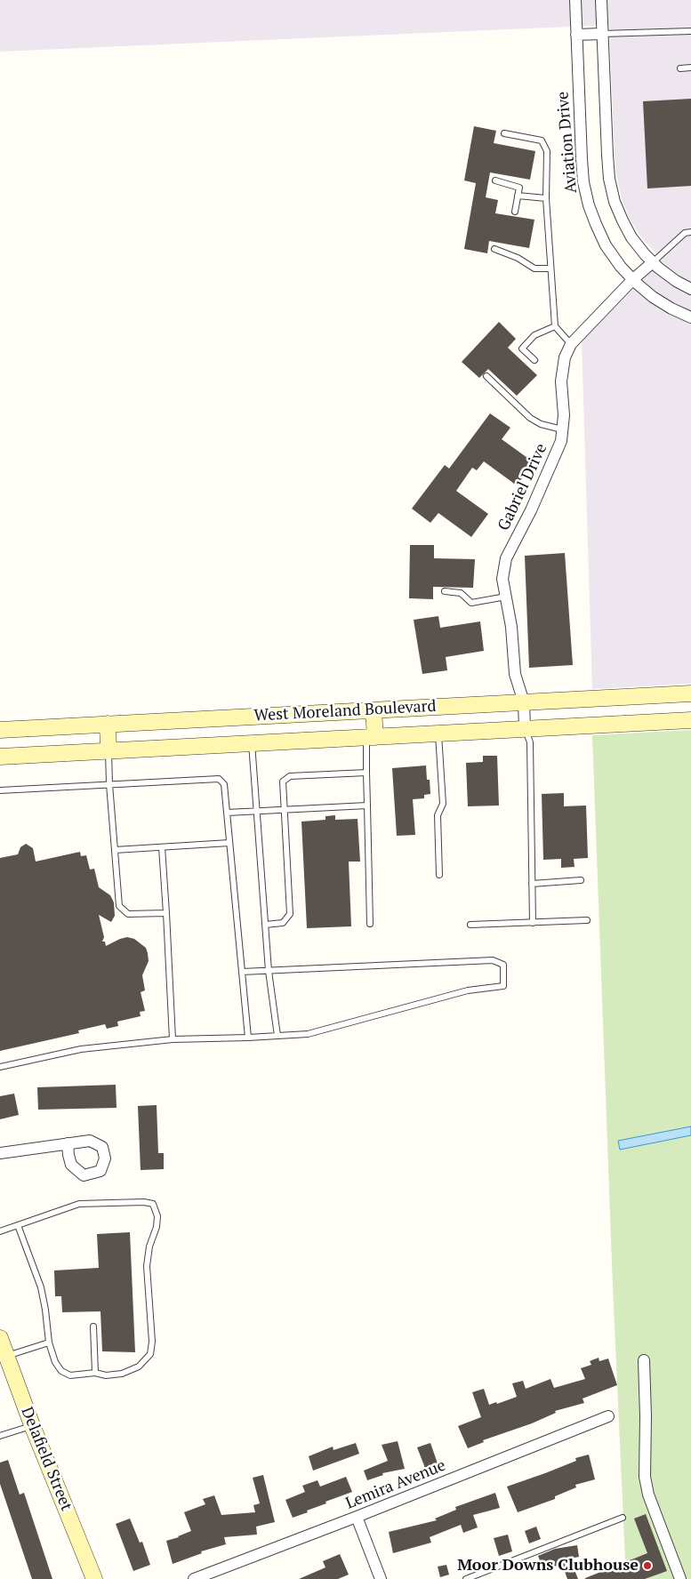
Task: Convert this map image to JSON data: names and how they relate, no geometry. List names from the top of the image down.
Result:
{
  "streets": {
    "street": [
      "Aviation Drive",
      "Gabriel Drive",
      "West Moreland Boulevard",
      "Delafield Street",
      "Lemira Avenue"
    ]
  },
  "crossings": [
    ["Aviation Drive", "Gabriel Drive"],
    ["Gabriel Drive", "West Moreland Boulevard"]
  ],
  "places": ["Moor Downs Clubhouse"]
}
